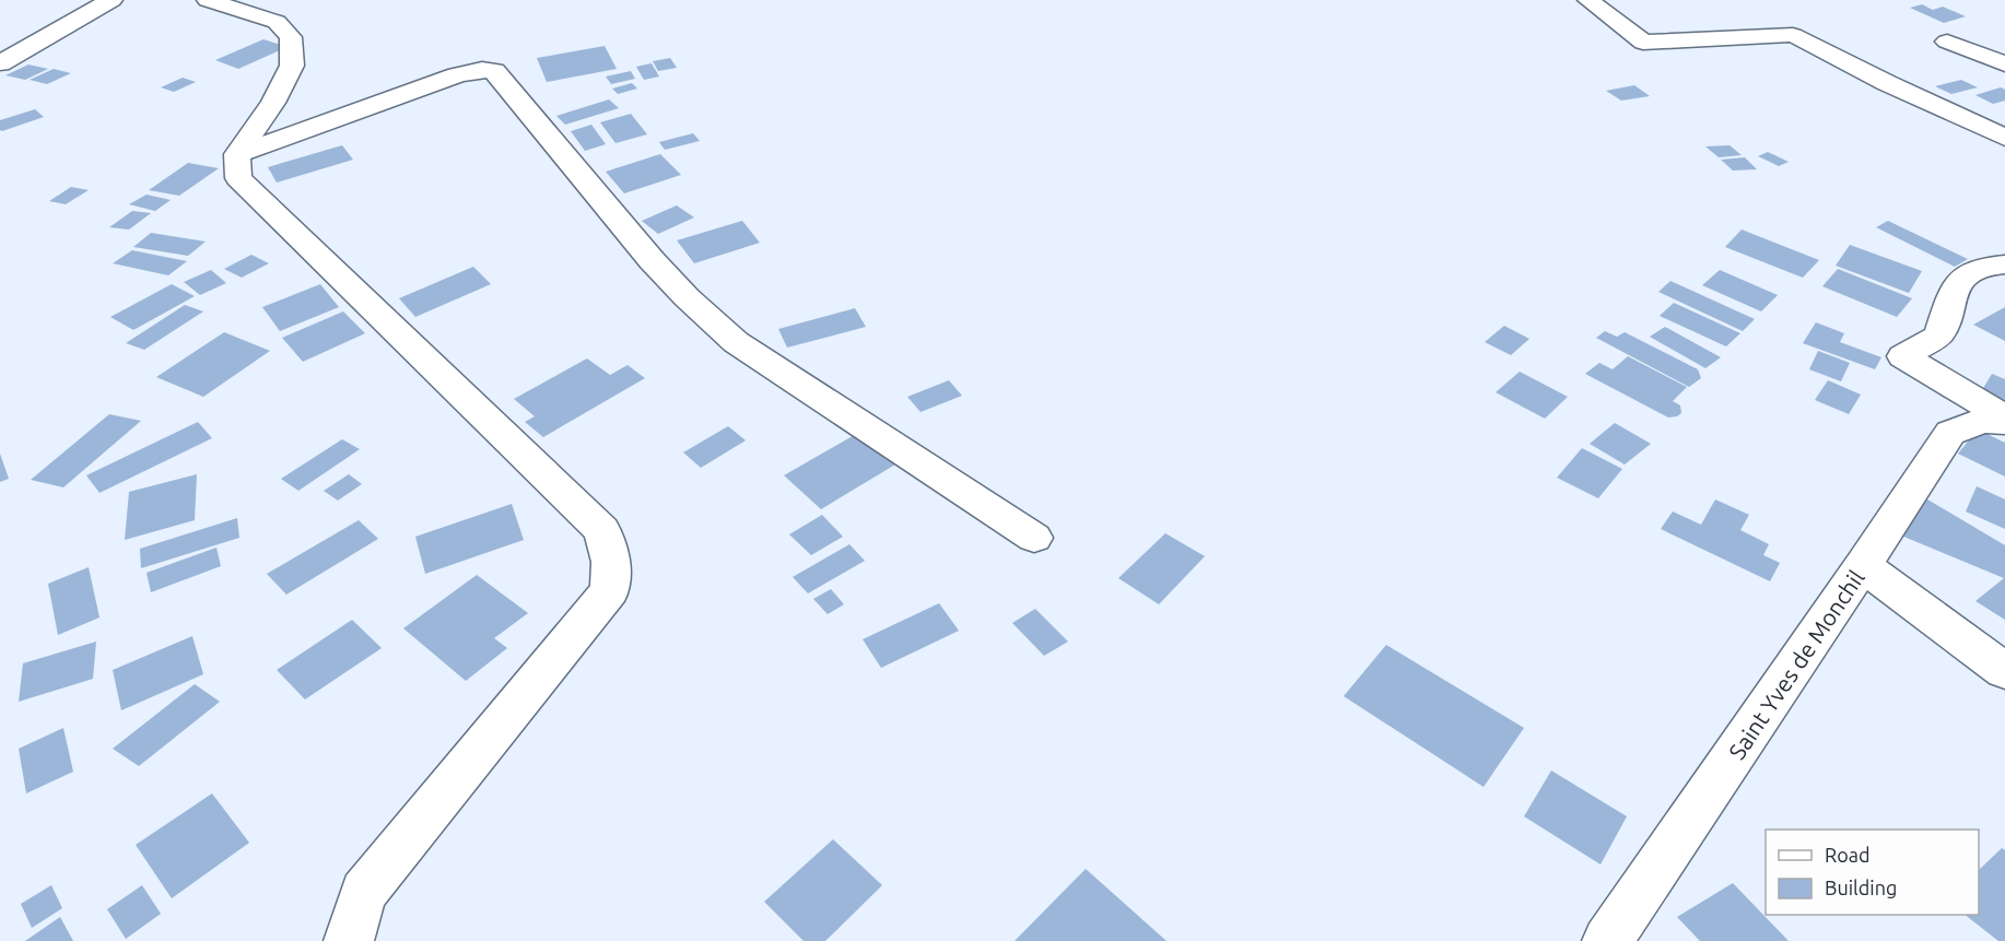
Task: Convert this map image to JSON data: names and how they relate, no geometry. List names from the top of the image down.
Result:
{
  "streets": {
    "street": ["Saint Yves de Monchil"]
  },
  "legend": ["Road", "Building"]
}
